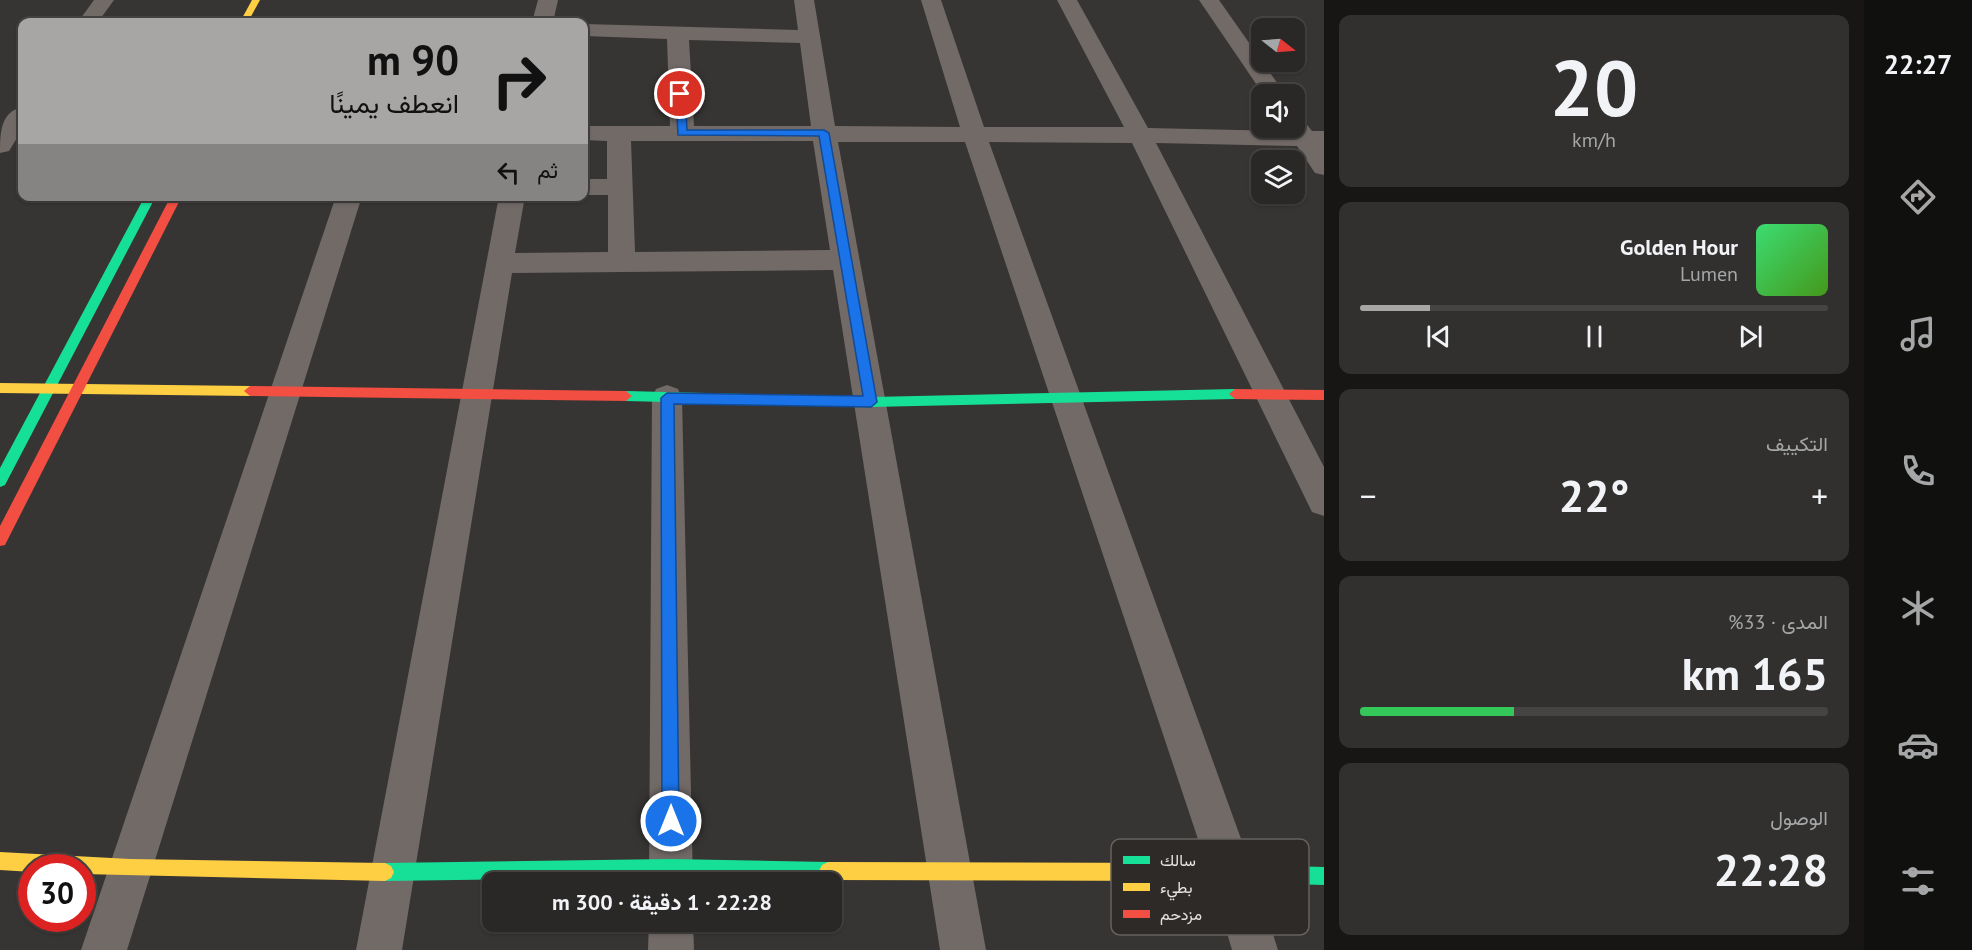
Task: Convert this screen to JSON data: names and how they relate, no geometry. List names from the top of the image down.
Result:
{
  "legend": ["سالك", "بطيء", "مزدحم"],
  "north": "right",
  "page": {
    "tabs": "22:27",
    "tile": [
      ["20", "km/h"],
      "التكييف",
      ["المدى · 33%", "165 km"],
      ["الوصول", "22:28"]
    ],
    "turn": ["90 m", "انعطف يمينًا"],
    "then": "ثم",
    "song": ["Golden Hour", "Lumen"],
    "heat": ["−", "22°", "+"],
    "limit": "30",
    "trip": "22:28 · 1 دقيقة · 300 m"
  }
}
